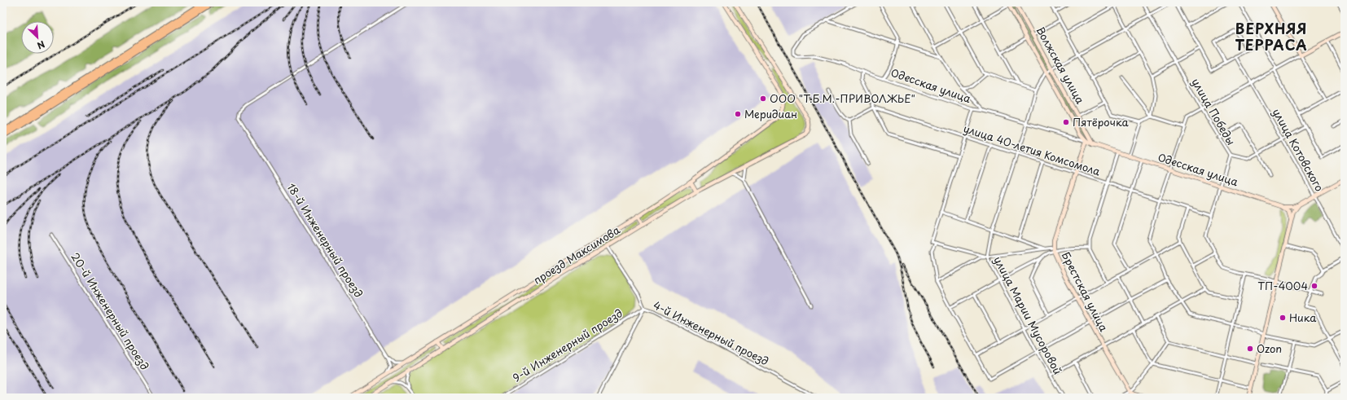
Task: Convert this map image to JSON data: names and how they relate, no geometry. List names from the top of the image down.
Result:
{
  "streets": {
    "main road": [
      "Волжская улица",
      "Одесская улица",
      "проезд Максимова",
      "Брестская улица"
    ],
    "street": [
      "улица Победы",
      "улица 40-летия Комсомола",
      "улица Котовского",
      "18-й Инженерный проезд",
      "20-й Инженерный проезд",
      "улица Марии Мусоровой",
      "4-й Инженерный проезд",
      "9-й Инженерный проезд"
    ]
  },
  "crossings": [
    ["Волжская улица", "Одесская улица"],
    ["Волжская улица", "Брестская улица"],
    ["Волжская улица", "улица Марии Мусоровой"],
    ["Одесская улица", "Брестская улица"],
    ["Одесская улица", "улица Марии Мусоровой"],
    ["улица Победы", "улица Котовского"],
    ["улица 40-летия Комсомола", "Брестская улица"],
    ["улица 40-летия Комсомола", "улица Марии Мусоровой"],
    ["проезд Максимова", "4-й Инженерный проезд"],
    ["4-й Инженерный проезд", "9-й Инженерный проезд"]
  ],
  "districts": ["ВЕРХНЯЯ ТЕРРАСА"],
  "places": [
    "ООО \"Т.Б.М.-ПРИВОЛЖЬЕ\"",
    "Меридиан",
    "Пятёрочка",
    "ТП-4004",
    "Ника",
    "Ozon"
  ],
  "north": "bottom right"
}
